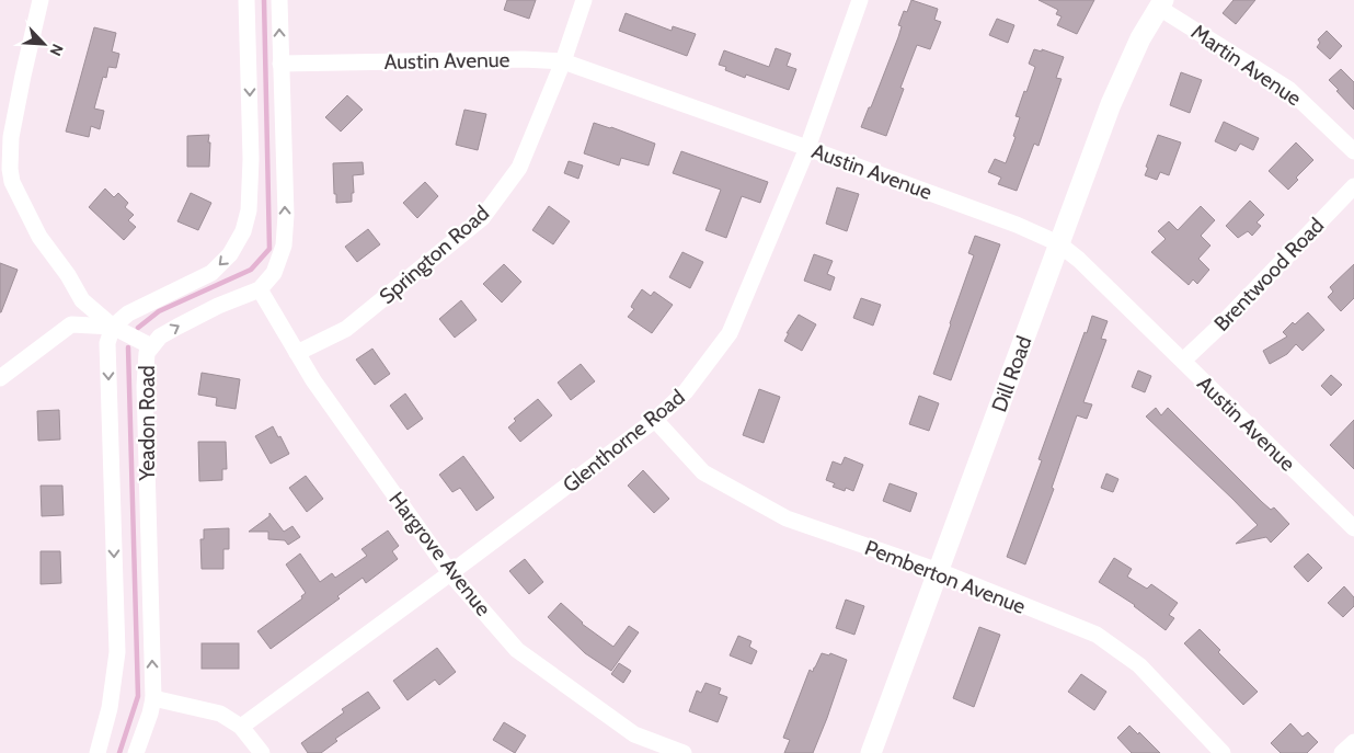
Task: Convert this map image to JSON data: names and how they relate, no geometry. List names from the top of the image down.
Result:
{
  "streets": {
    "street": [
      "Austin Avenue",
      "Martin Avenue",
      "Springton Road",
      "Brentwood Road",
      "Dill Road",
      "Yeadon Road",
      "Glenthorne Road",
      "Hargrove Avenue",
      "Pemberton Avenue"
    ]
  },
  "crossings": [
    ["Austin Avenue", "Springton Road"],
    ["Austin Avenue", "Brentwood Road"],
    ["Austin Avenue", "Dill Road"],
    ["Austin Avenue", "Glenthorne Road"],
    ["Martin Avenue", "Dill Road"],
    ["Springton Road", "Hargrove Avenue"],
    ["Dill Road", "Pemberton Avenue"],
    ["Yeadon Road", "Hargrove Avenue"],
    ["Glenthorne Road", "Hargrove Avenue"],
    ["Glenthorne Road", "Pemberton Avenue"]
  ],
  "north": "bottom right"
}
